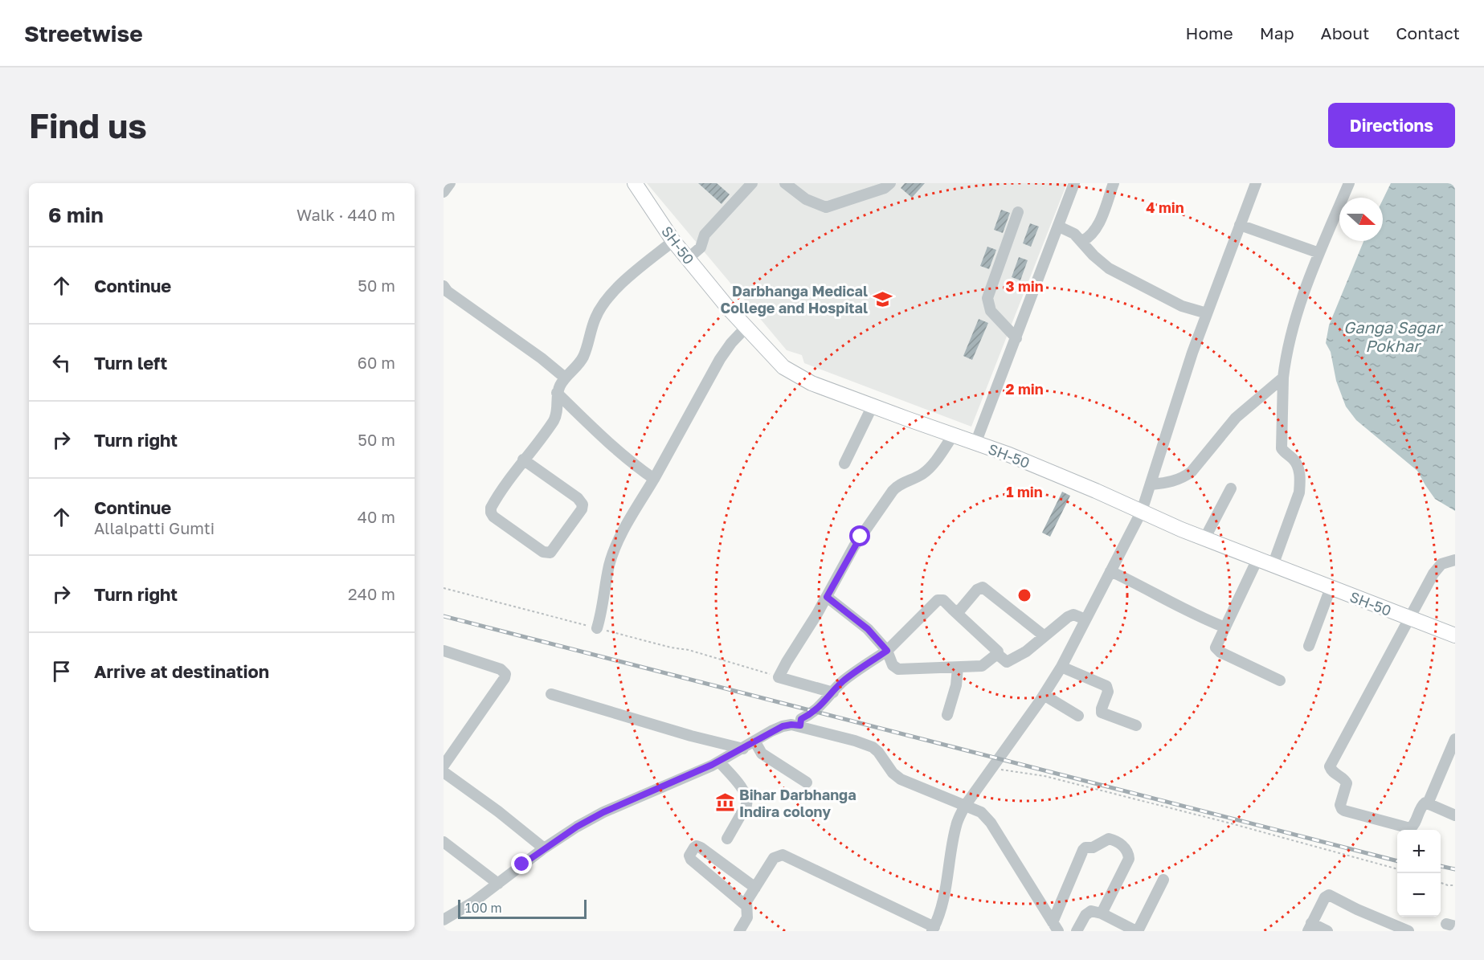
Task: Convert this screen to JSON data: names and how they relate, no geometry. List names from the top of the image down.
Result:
{
  "streets": {
    "main road": ["SH-50"]
  },
  "water": ["Ganga Sagar Pokhar"],
  "places": {
    "school or university": ["Darbhanga Medical College and Hospital"],
    "museum": ["Bihar Darbhanga Indira colony"]
  },
  "scale_bar": "100 m",
  "north": "right",
  "page": {
    "header": "Streetwise",
    "nav": [
      "Home",
      "Map",
      "About",
      "Contact"
    ],
    "buttons": "Directions",
    "title": "Find us",
    "heading": ["6 min", "Walk · 440 m"],
    "list": [
      ["Continue", "50 m"],
      ["Turn left", "60 m"],
      ["Turn right", "50 m"],
      ["Continue", "Allalpatti Gumti", "40 m"],
      ["Turn right", "240 m"],
      "Arrive at destination"
    ],
    "map_buttons": ["+", "−"],
    "scale": "100 m"
  },
  "rings": [
    "4 min",
    "3 min",
    "2 min",
    "1 min"
  ]
}
